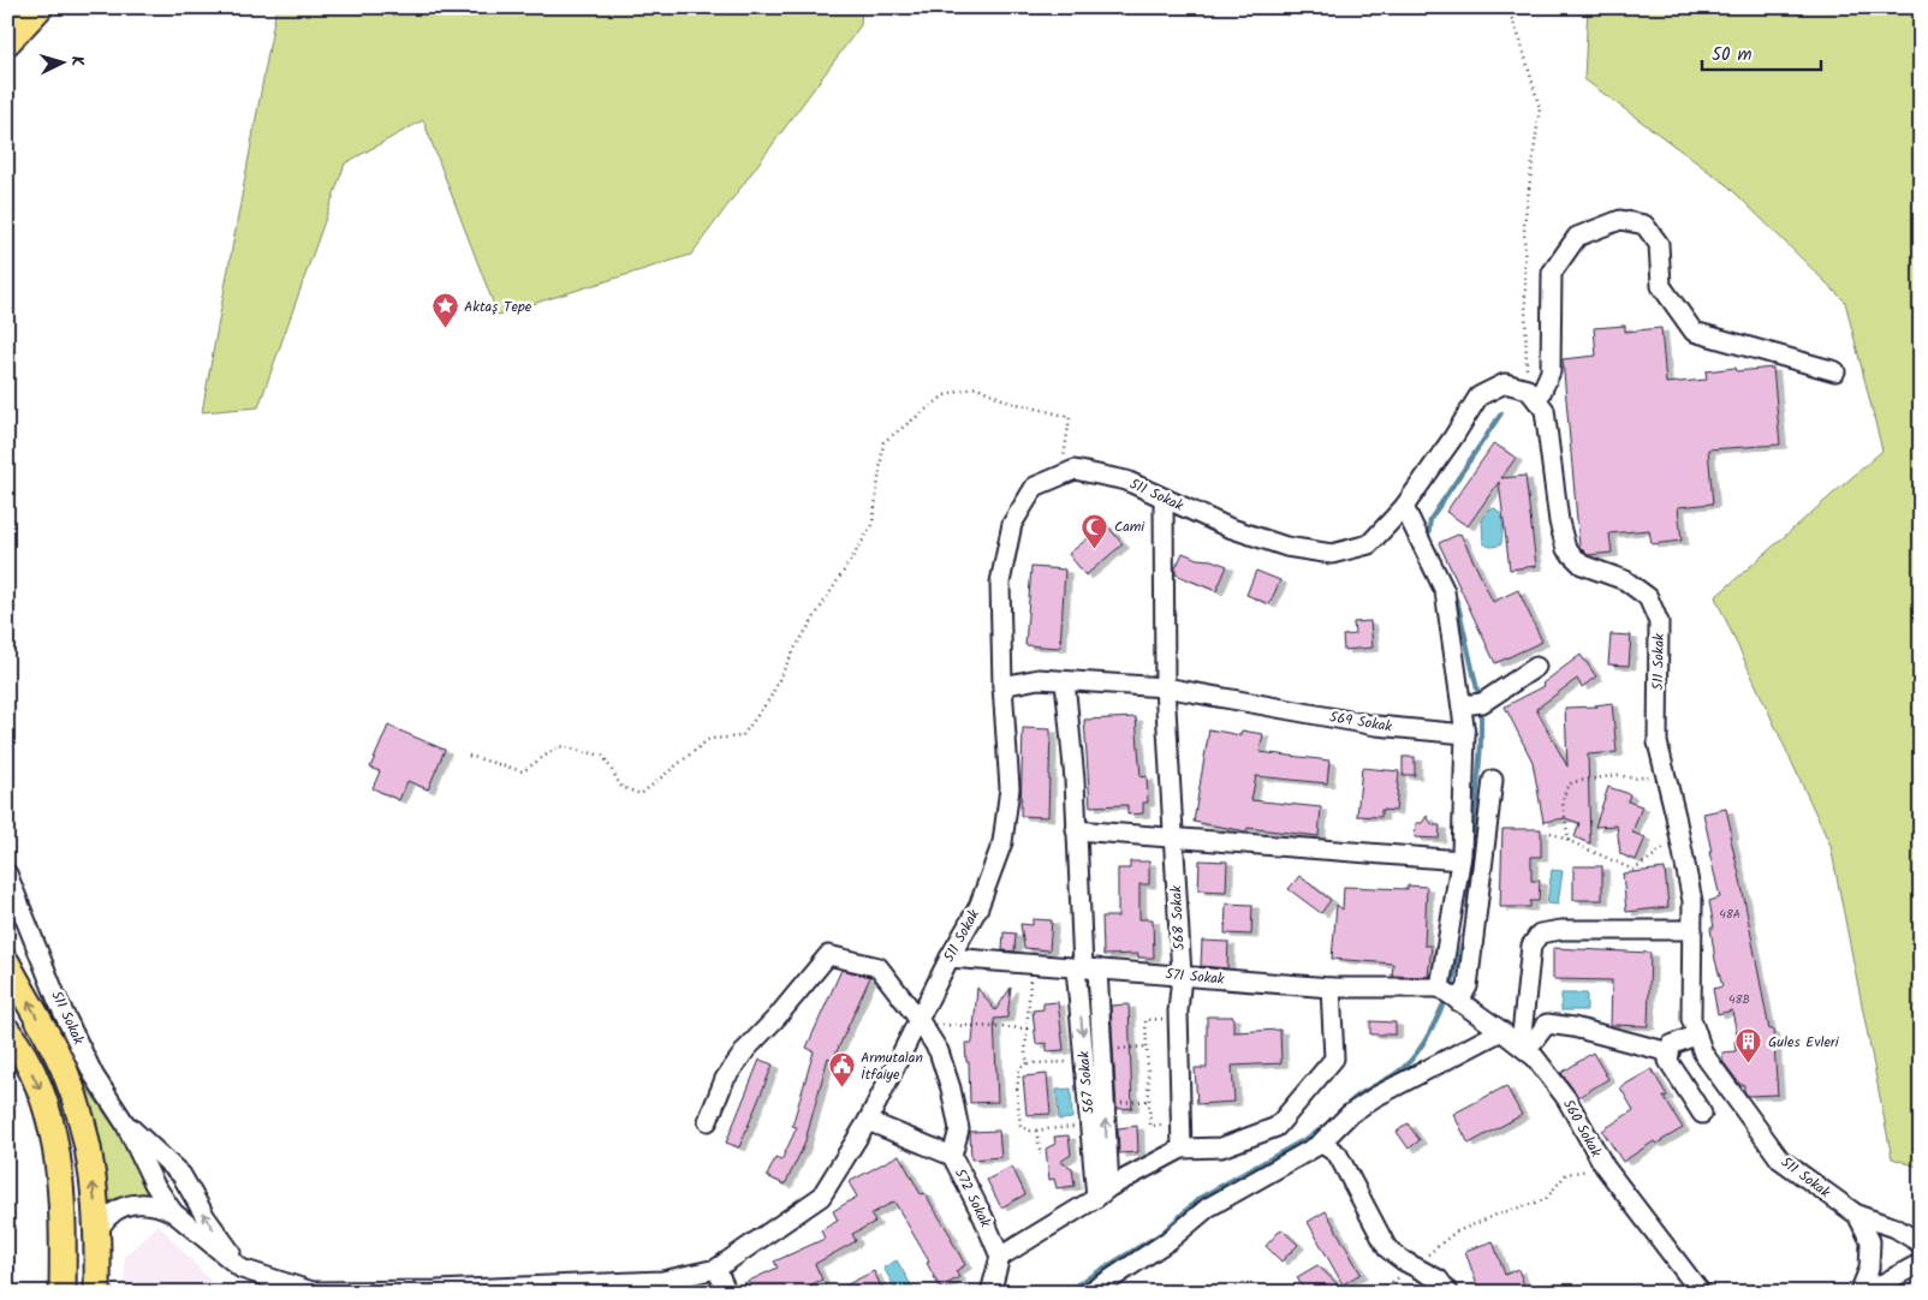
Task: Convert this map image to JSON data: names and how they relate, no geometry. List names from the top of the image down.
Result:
{
  "streets": {
    "street": [
      "511 Sokak",
      "569 Sokak",
      "568 Sokak",
      "571 Sokak",
      "567 Sokak",
      "560 Sokak",
      "572 Sokak"
    ]
  },
  "crossings": [
    ["511 Sokak", "569 Sokak"],
    ["511 Sokak", "568 Sokak"],
    ["511 Sokak", "571 Sokak"],
    ["511 Sokak", "572 Sokak"],
    ["569 Sokak", "568 Sokak"],
    ["568 Sokak", "571 Sokak"],
    ["571 Sokak", "567 Sokak"],
    ["571 Sokak", "560 Sokak"]
  ],
  "places": {
    "place": ["Aktaş Tepe"],
    "mosque": ["Cami"],
    "building": ["Gules Evleri"],
    "public building": ["Armutalan İtfaiye"]
  },
  "house_numbers": ["48A", "48B"],
  "scale_bar": "50 m",
  "north": "right"
}
